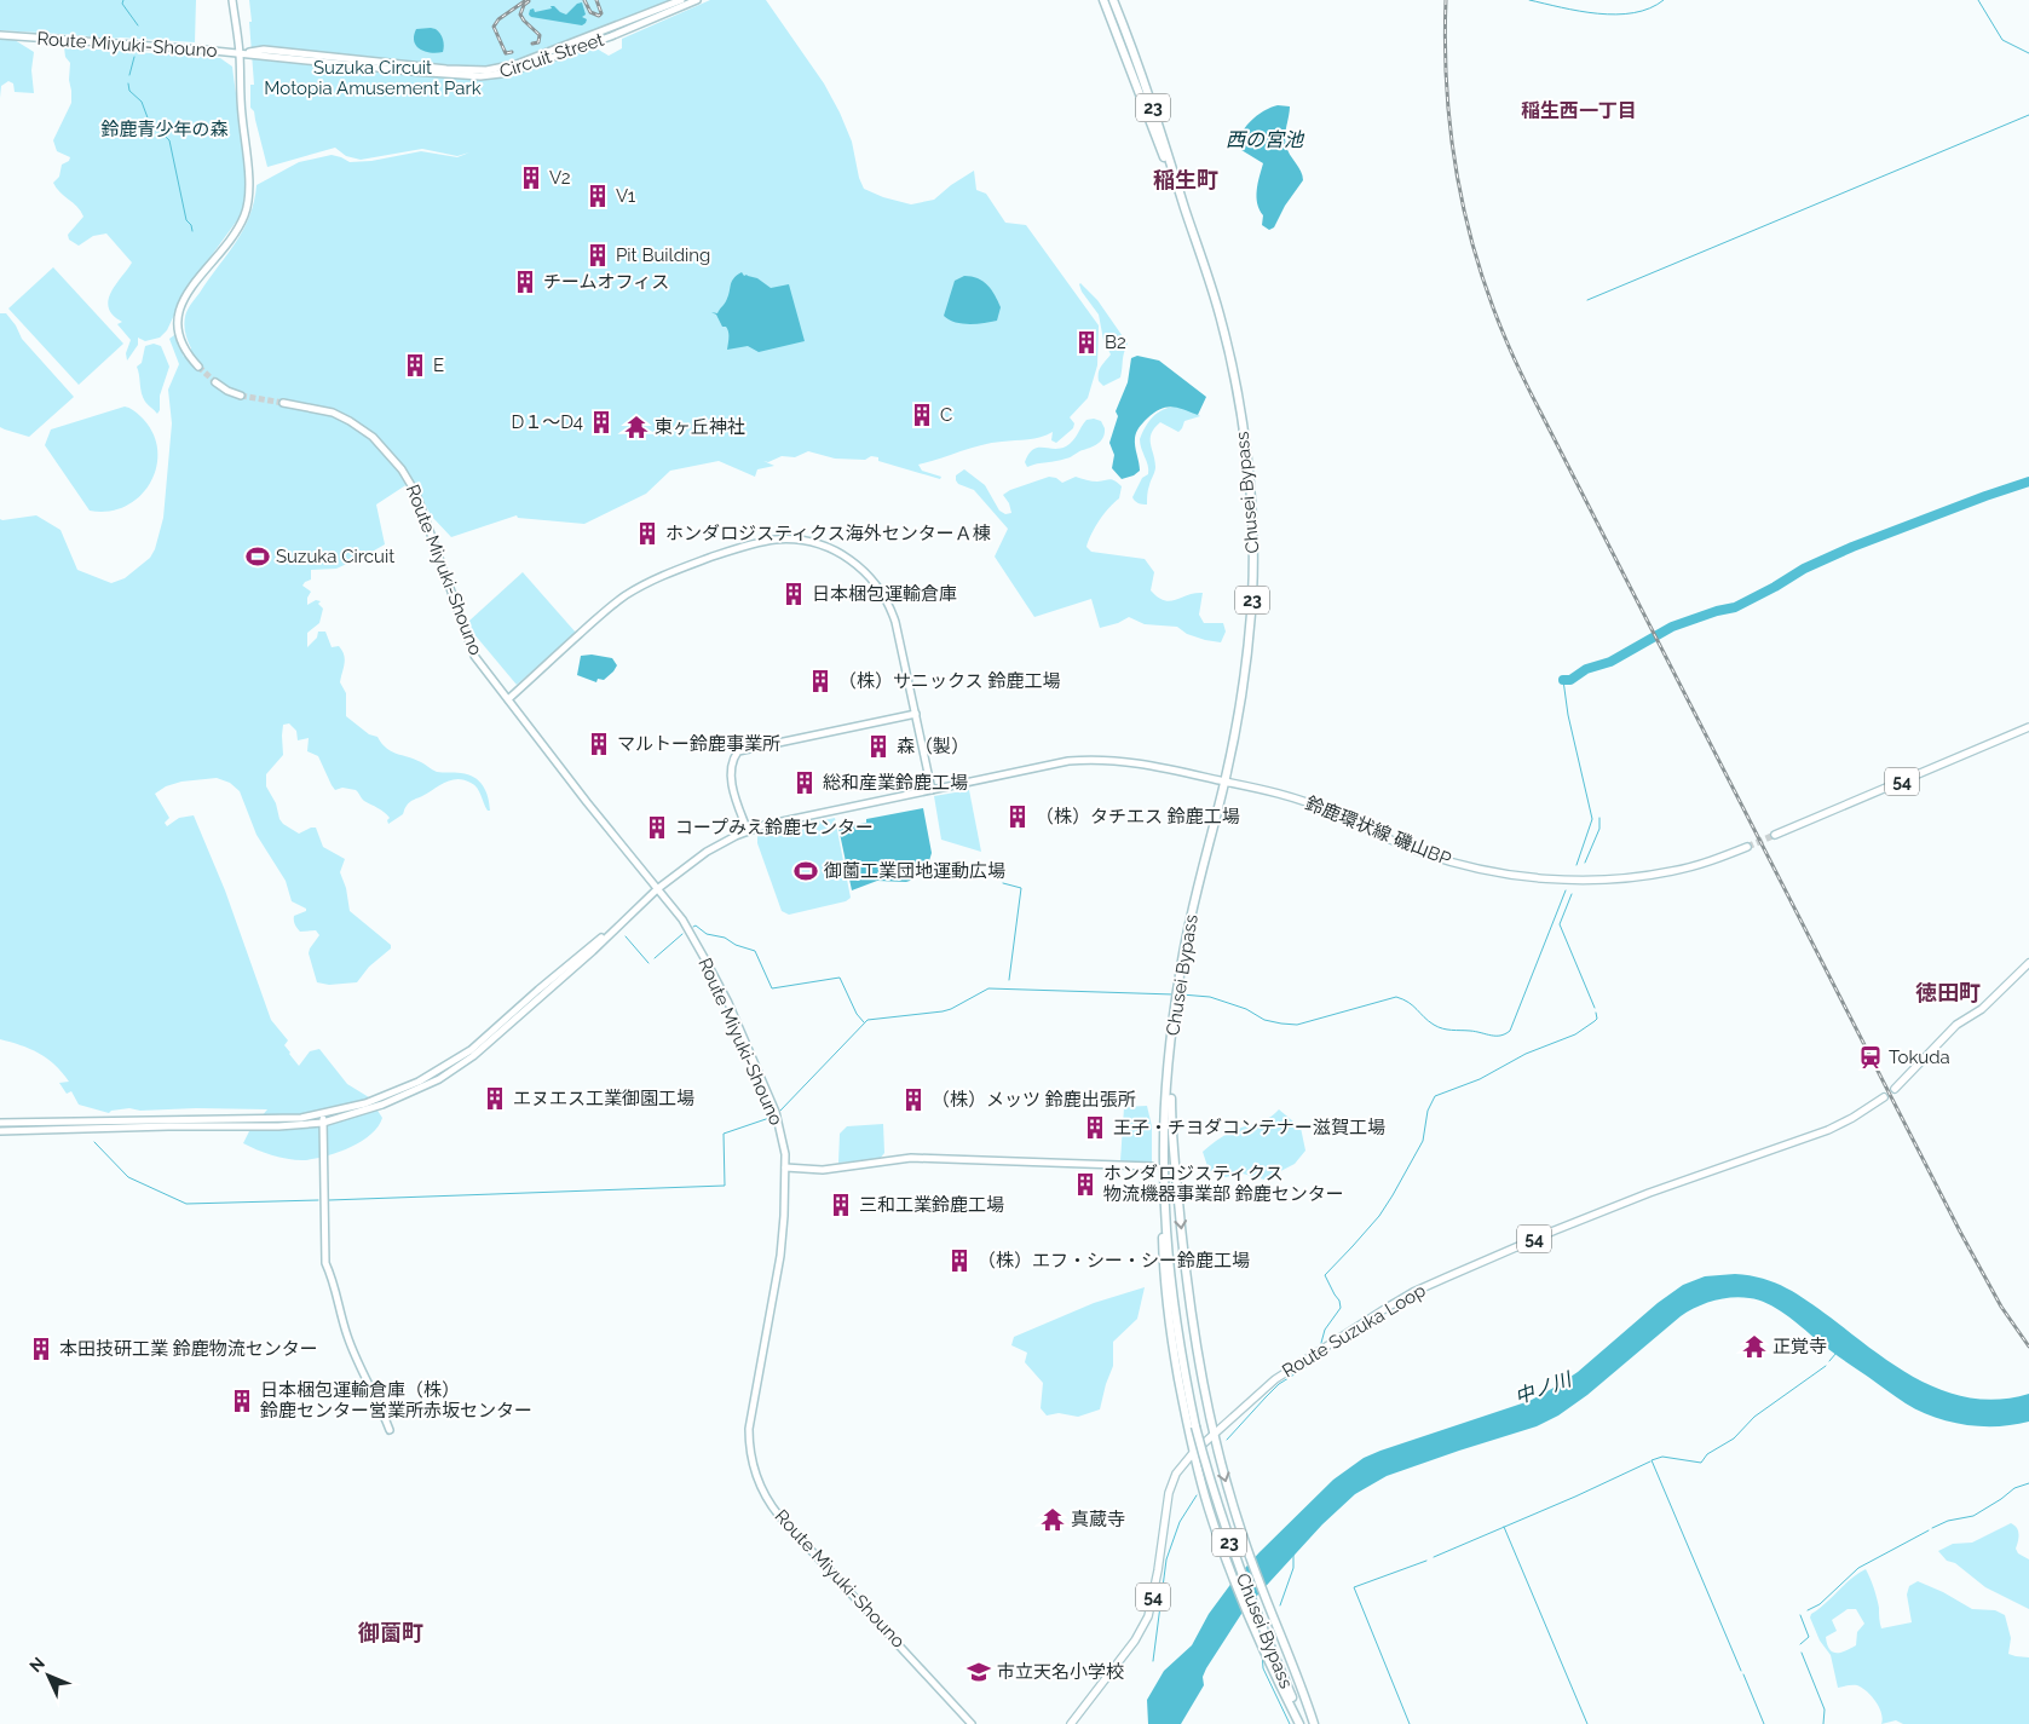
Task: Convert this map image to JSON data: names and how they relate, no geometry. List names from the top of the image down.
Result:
{
  "streets": {
    "highway": ["23", "Chusei Bypass"],
    "main road": ["54", "鈴鹿環状線 磯山BP", "Route Suzuka Loop"],
    "street": ["Route Miyuki-Shouno", "Circuit Street"]
  },
  "crossings": [
    ["Route Miyuki-Shouno", "Circuit Street"],
    ["23", "Chusei Bypass"],
    ["23", "Route Suzuka Loop"],
    ["Chusei Bypass", "鈴鹿環状線 磯山BP"]
  ],
  "districts": [
    "稲生西一丁目",
    "稲生町",
    "徳田町",
    "御薗町"
  ],
  "water": ["西の宮池", "中ノ川"],
  "parks": ["Suzuka Circuit Motopia Amusement Park", "鈴鹿青少年の森"],
  "places": {
    "building": [
      "V2",
      "V1",
      "Pit Building",
      "チームオフィス",
      "B2",
      "E",
      "C",
      "D１～D4",
      "ホンダロジスティクス海外センターＡ棟",
      "日本梱包運輸倉庫",
      "（株）サニックス 鈴鹿工場",
      "マルトー鈴鹿事業所",
      "森（製）",
      "総和産業鈴鹿工場",
      "（株）タチエス 鈴鹿工場",
      "コープみえ鈴鹿センター",
      "エヌエス工業御園工場",
      "（株）メッツ 鈴鹿出張所",
      "王子・チヨダコンテナー滋賀工場",
      "ホンダロジスティクス 物流機器事業部 鈴鹿センター",
      "三和工業鈴鹿工場",
      "（株）エフ・シー・シー鈴鹿工場",
      "本田技研工業 鈴鹿物流センター",
      "日本梱包運輸倉庫（株） 鈴鹿センター営業所赤坂センター"
    ],
    "temple": ["東ヶ丘神社", "正覚寺", "真蔵寺"],
    "sports": ["Suzuka Circuit", "御薗工業団地運動広場"],
    "station": ["Tokuda"],
    "school or university": ["市立天名小学校"]
  },
  "north": "top left"
}
